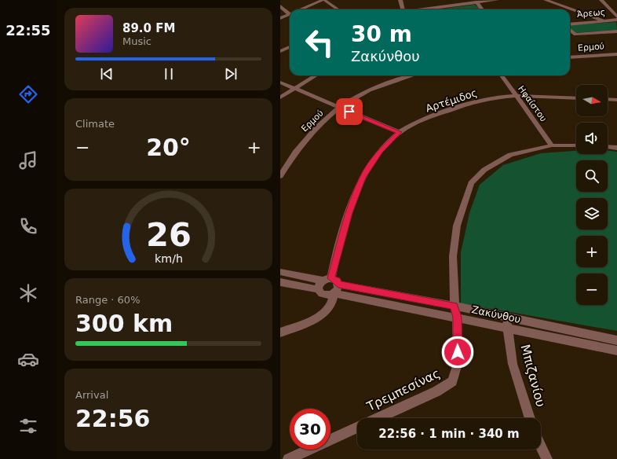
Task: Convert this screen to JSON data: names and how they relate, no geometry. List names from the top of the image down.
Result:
{
  "streets": {
    "street": [
      "Άρεως",
      "Ερμού",
      "Αρτέμιδος",
      "Ηφαίστου",
      "Ζακύνθου",
      "Μπιζανίου",
      "Τρεμπεσίνας"
    ]
  },
  "crossings": [
    ["Αρτέμιδος", "Ηφαίστου"],
    ["Αρτέμιδος", "Ζακύνθου"],
    ["Ηφαίστου", "Τρεμπεσίνας"],
    ["Ζακύνθου", "Μπιζανίου"],
    ["Ζακύνθου", "Τρεμπεσίνας"]
  ],
  "north": "right",
  "page": {
    "tabs": "22:55",
    "turn": ["30 m", "Ζακύνθου"],
    "song": ["89.0 FM", "Music"],
    "map_buttons": ["+", "−"],
    "tile": [
      "Climate",
      ["Range · 60%", "300 km"],
      ["Arrival", "22:56"]
    ],
    "heat": ["−", "20°", "+"],
    "limit": "30",
    "trip": "22:56 · 1 min · 340 m",
    "gauge": ["26", "km/h"]
  }
}
